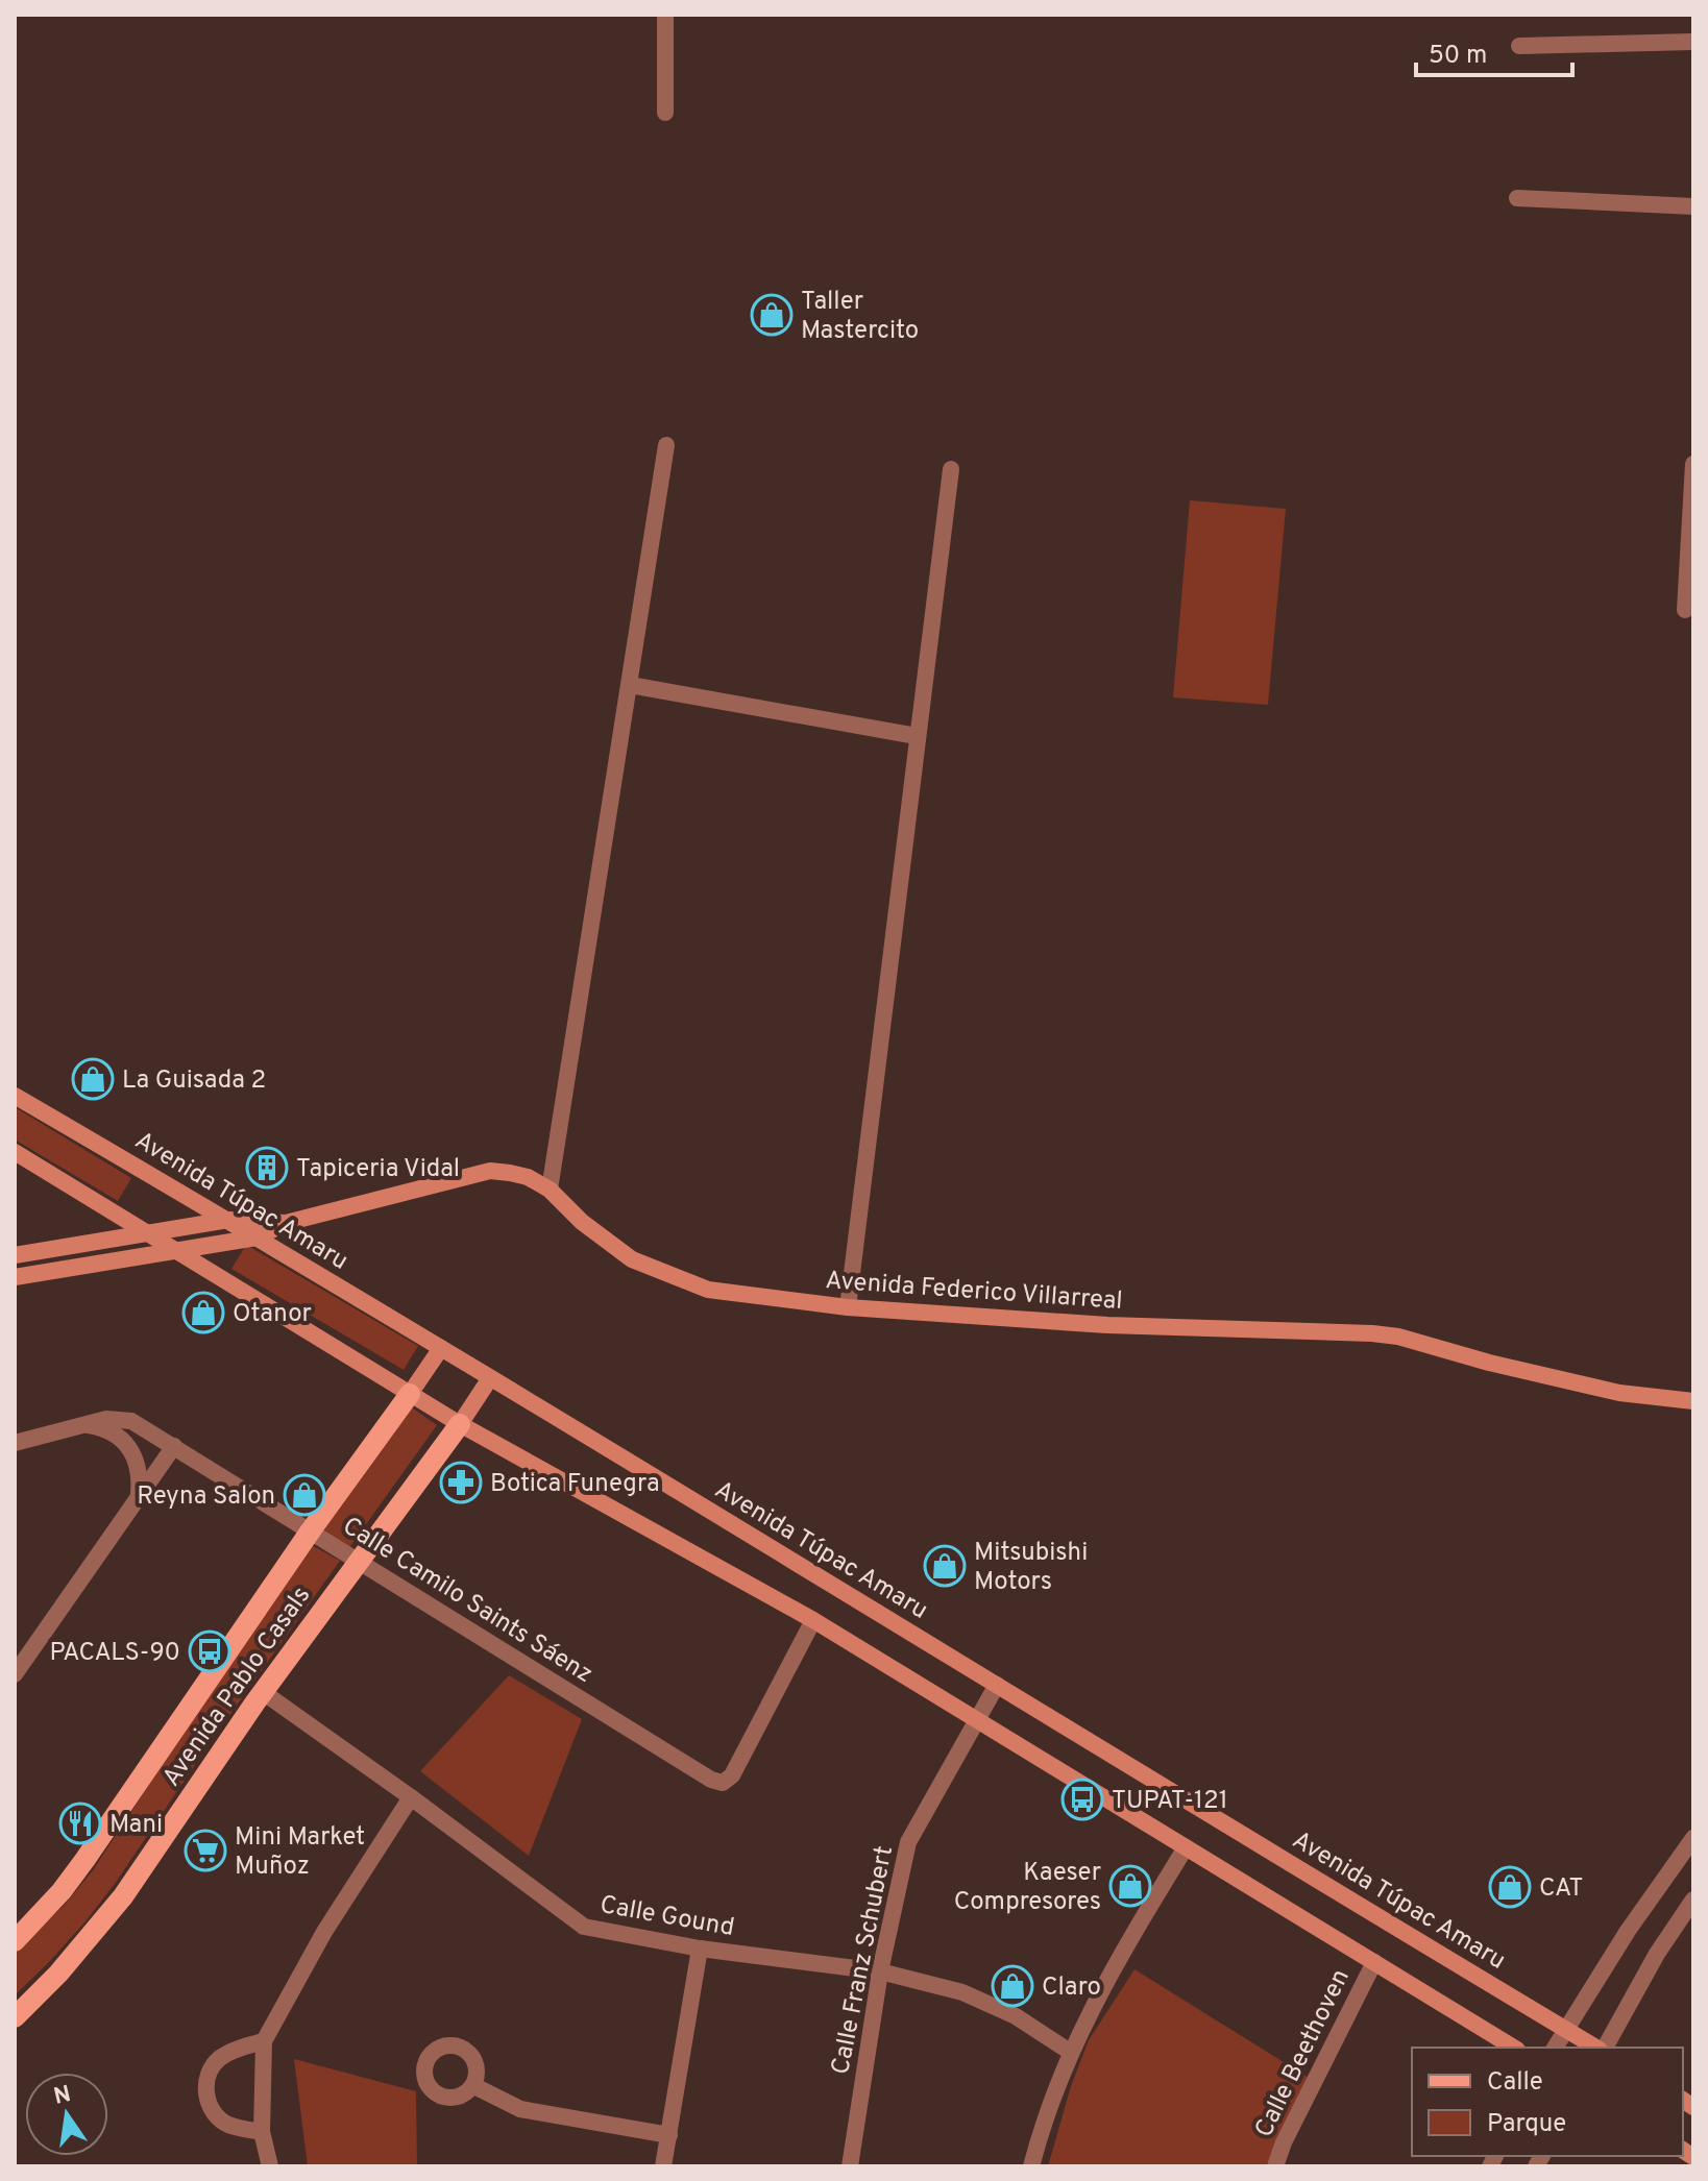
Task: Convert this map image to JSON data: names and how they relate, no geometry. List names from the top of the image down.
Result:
{
  "streets": {
    "main road": ["Avenida Túpac Amaru", "Avenida Federico Villarreal", "Avenida Pablo Casals"],
    "street": [
      "Calle Camilo Saints Sáenz",
      "Calle Gound",
      "Calle Franz Schubert",
      "Calle Beethoven"
    ]
  },
  "crossings": [
    ["Avenida Túpac Amaru", "Avenida Federico Villarreal"],
    ["Avenida Túpac Amaru", "Avenida Pablo Casals"],
    ["Avenida Túpac Amaru", "Calle Franz Schubert"],
    ["Calle Camilo Saints Sáenz", "Avenida Pablo Casals"],
    ["Avenida Pablo Casals", "Calle Gound"],
    ["Calle Gound", "Calle Franz Schubert"]
  ],
  "places": {
    "shop": [
      "Taller Mastercito",
      "La Guisada 2",
      "Otanor",
      "Reyna Salon",
      "Mitsubishi Motors",
      "Kaeser Compresores",
      "CAT",
      "Claro"
    ],
    "building": ["Tapiceria Vidal"],
    "pharmacy": ["Botica Funegra"],
    "bus stop": ["PACALS-90", "TUPAT-121"],
    "restaurant": ["Mani"],
    "supermarket": ["Mini Market Muñoz"]
  },
  "legend": ["Calle", "Parque"],
  "scale_bar": "50 m",
  "north": "top"
}
